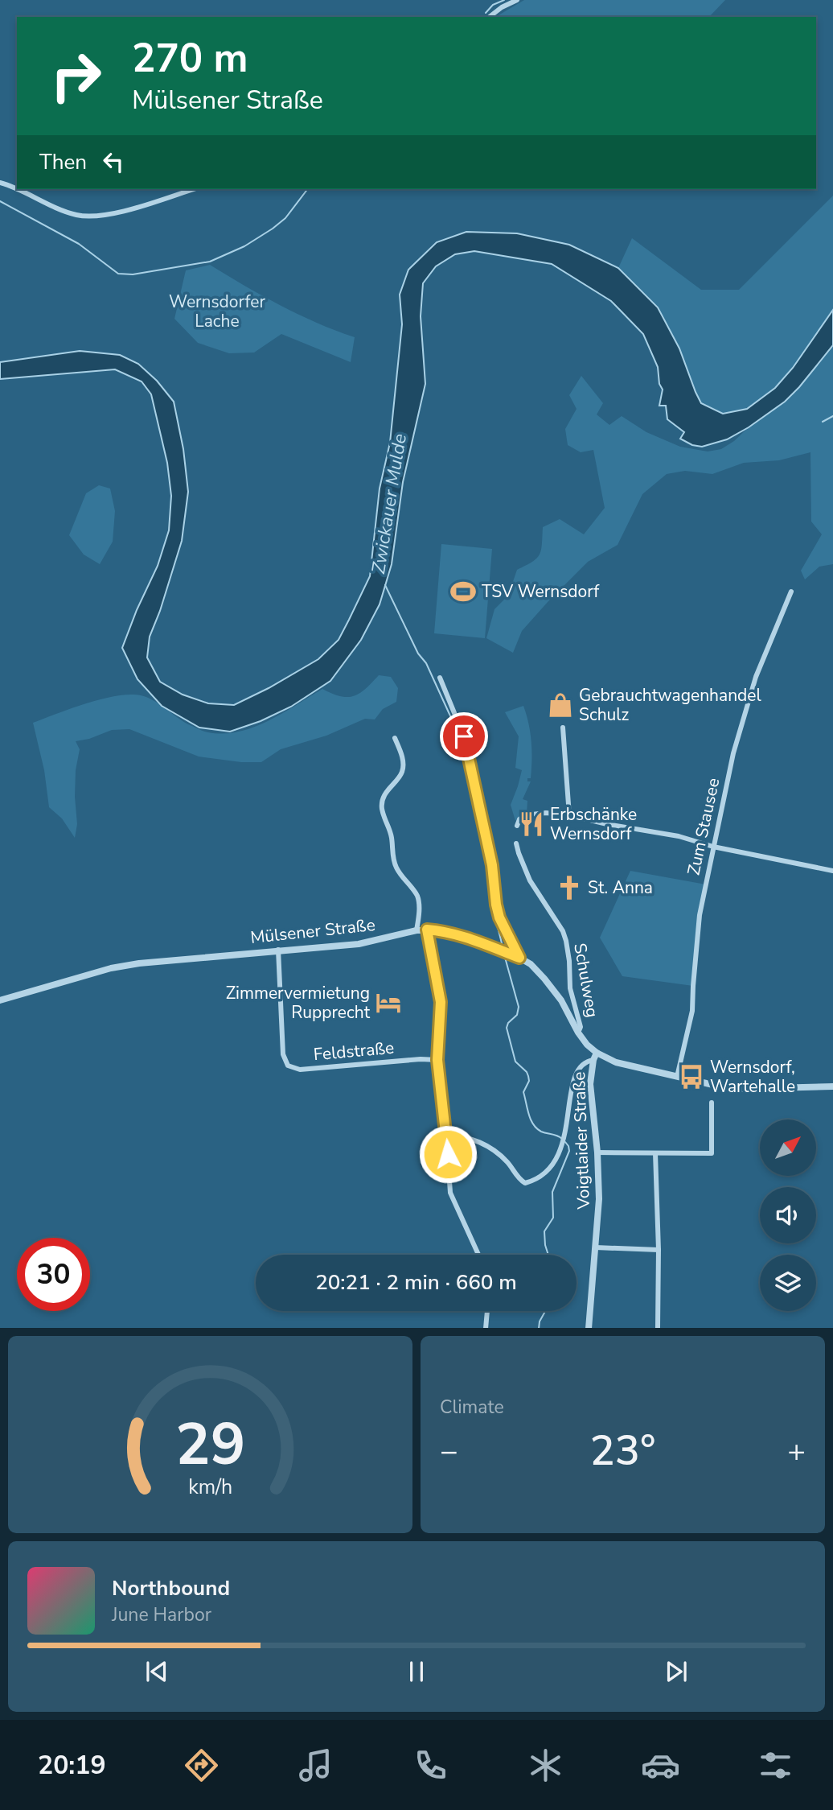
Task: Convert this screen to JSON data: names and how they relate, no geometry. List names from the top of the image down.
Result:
{
  "streets": {
    "street": [
      "Zum Stausee",
      "Mülsener Straße",
      "Schulweg",
      "Feldstraße",
      "Voigtlaider Straße"
    ]
  },
  "crossings": [
    ["Zum Stausee", "Mülsener Straße"],
    ["Mülsener Straße", "Schulweg"],
    ["Mülsener Straße", "Feldstraße"],
    ["Mülsener Straße", "Voigtlaider Straße"]
  ],
  "water": ["Zwickauer Mulde"],
  "parks": ["Wernsdorfer Lache"],
  "places": {
    "sports": ["TSV Wernsdorf"],
    "shop": ["Gebrauchtwagenhandel Schulz"],
    "restaurant": ["Erbschänke Wernsdorf"],
    "church": ["St. Anna"],
    "hotel": ["Zimmervermietung Rupprecht"],
    "bus stop": ["Wernsdorf, Wartehalle"]
  },
  "north": "top right",
  "page": {
    "turn": ["270 m", "Mülsener Straße"],
    "then": "Then",
    "limit": "30",
    "trip": "20:21 · 2 min · 660 m",
    "tile": "Climate",
    "heat": ["−", "23°", "+"],
    "song": ["Northbound", "June Harbor"],
    "tabs": "20:19",
    "gauge": ["29", "km/h"]
  }
}
